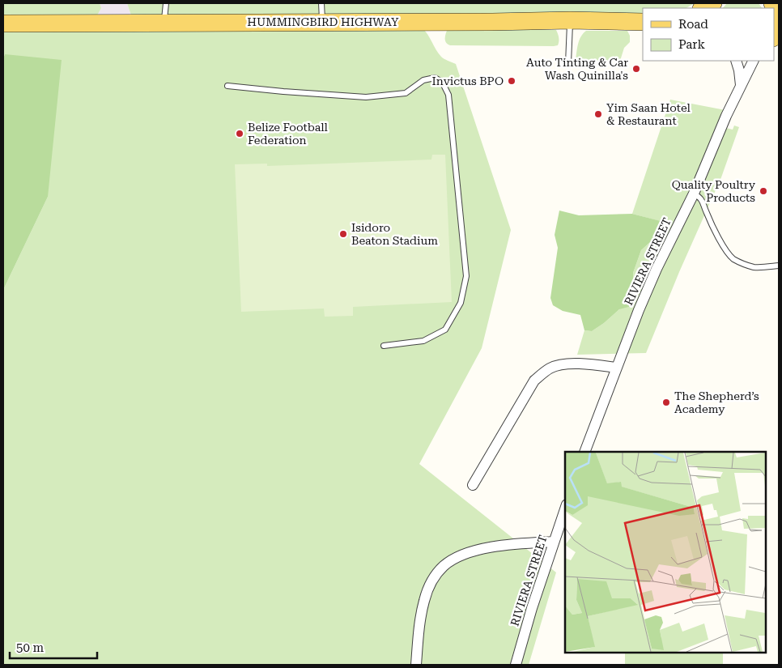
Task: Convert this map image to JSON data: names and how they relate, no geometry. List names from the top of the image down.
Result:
{
  "streets": {
    "main road": ["HUMMINGBIRD HIGHWAY"],
    "street": ["RIVIERA STREET"]
  },
  "places": [
    "Auto Tinting & Car Wash Quinilla's",
    "Invictus BPO",
    "Yim Saan Hotel & Restaurant",
    "Belize Football Federation",
    "Quality Poultry Products",
    "Isidoro Beaton Stadium",
    "The Shepherd’s Academy"
  ],
  "legend": ["Road", "Park"],
  "scale_bar": "50 m"
}
